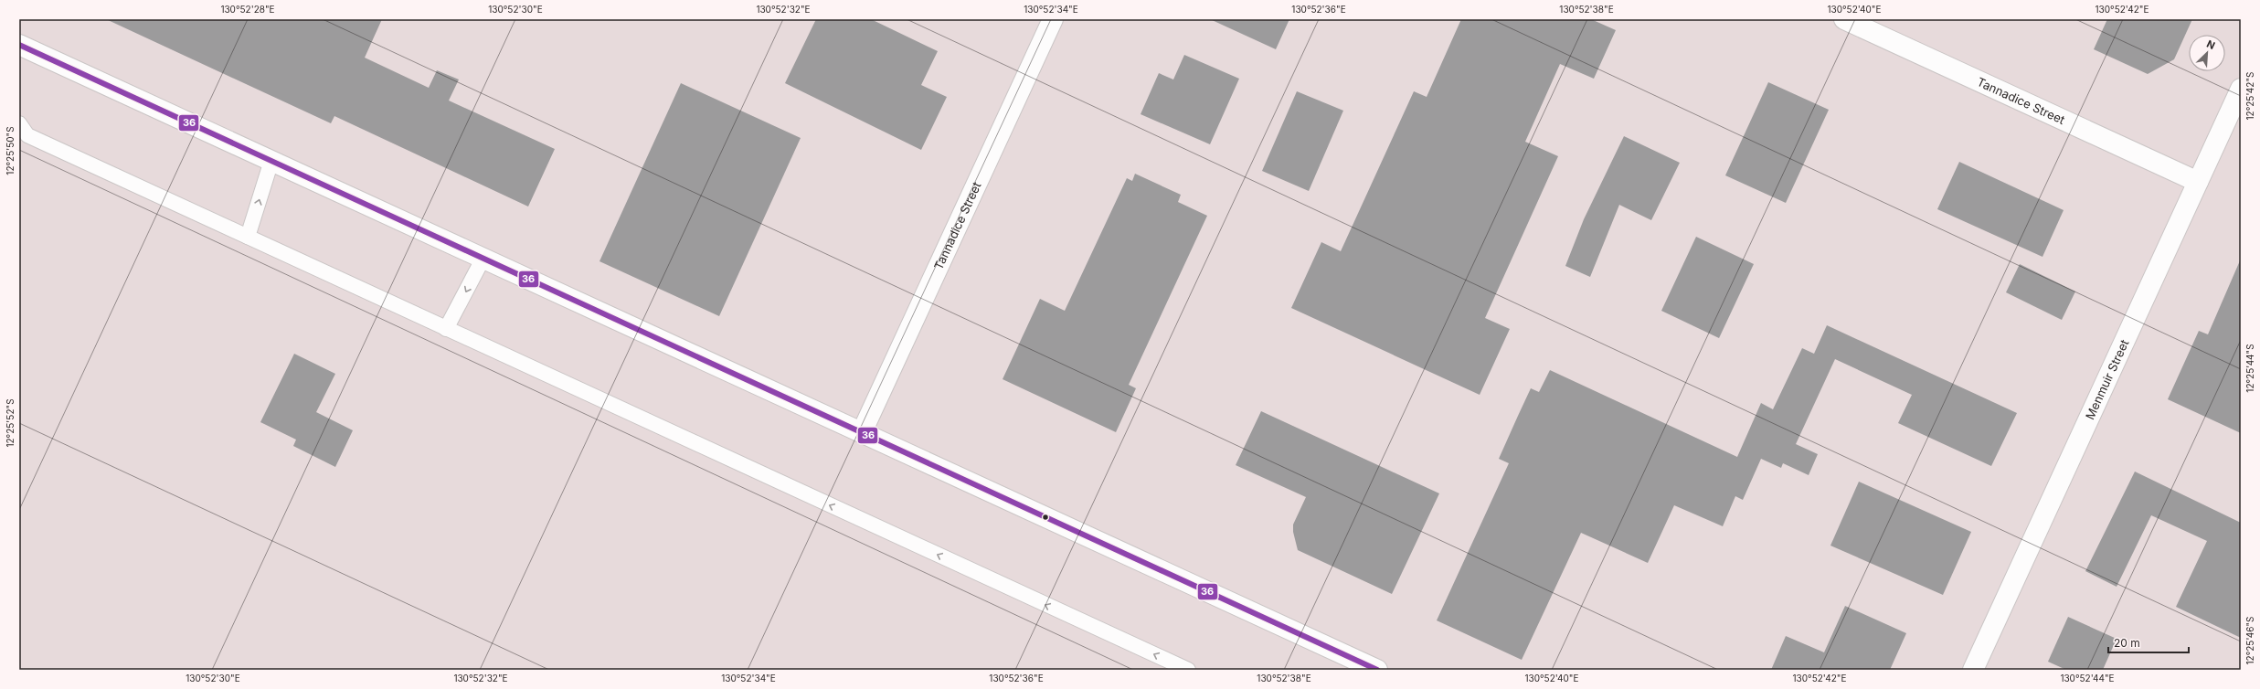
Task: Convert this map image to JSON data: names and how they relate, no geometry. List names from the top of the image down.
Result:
{
  "streets": {
    "street": ["Tannadice Street", "Menmuir Street"]
  },
  "crossings": [
    ["Tannadice Street", "Menmuir Street"]
  ],
  "lines": ["transit line 36"],
  "scale_bar": "20 m",
  "north": "top right",
  "coordinates": [
    "130°52'28\"E",
    "130°52'30\"E",
    "130°52'32\"E",
    "130°52'34\"E",
    "130°52'36\"E",
    "130°52'38\"E",
    "130°52'40\"E",
    "130°52'42\"E",
    "12°25'42\"S",
    "12°25'50\"S",
    "12°25'44\"S",
    "12°25'52\"S",
    "12°25'46\"S",
    "130°52'44\"E"
  ]
}
